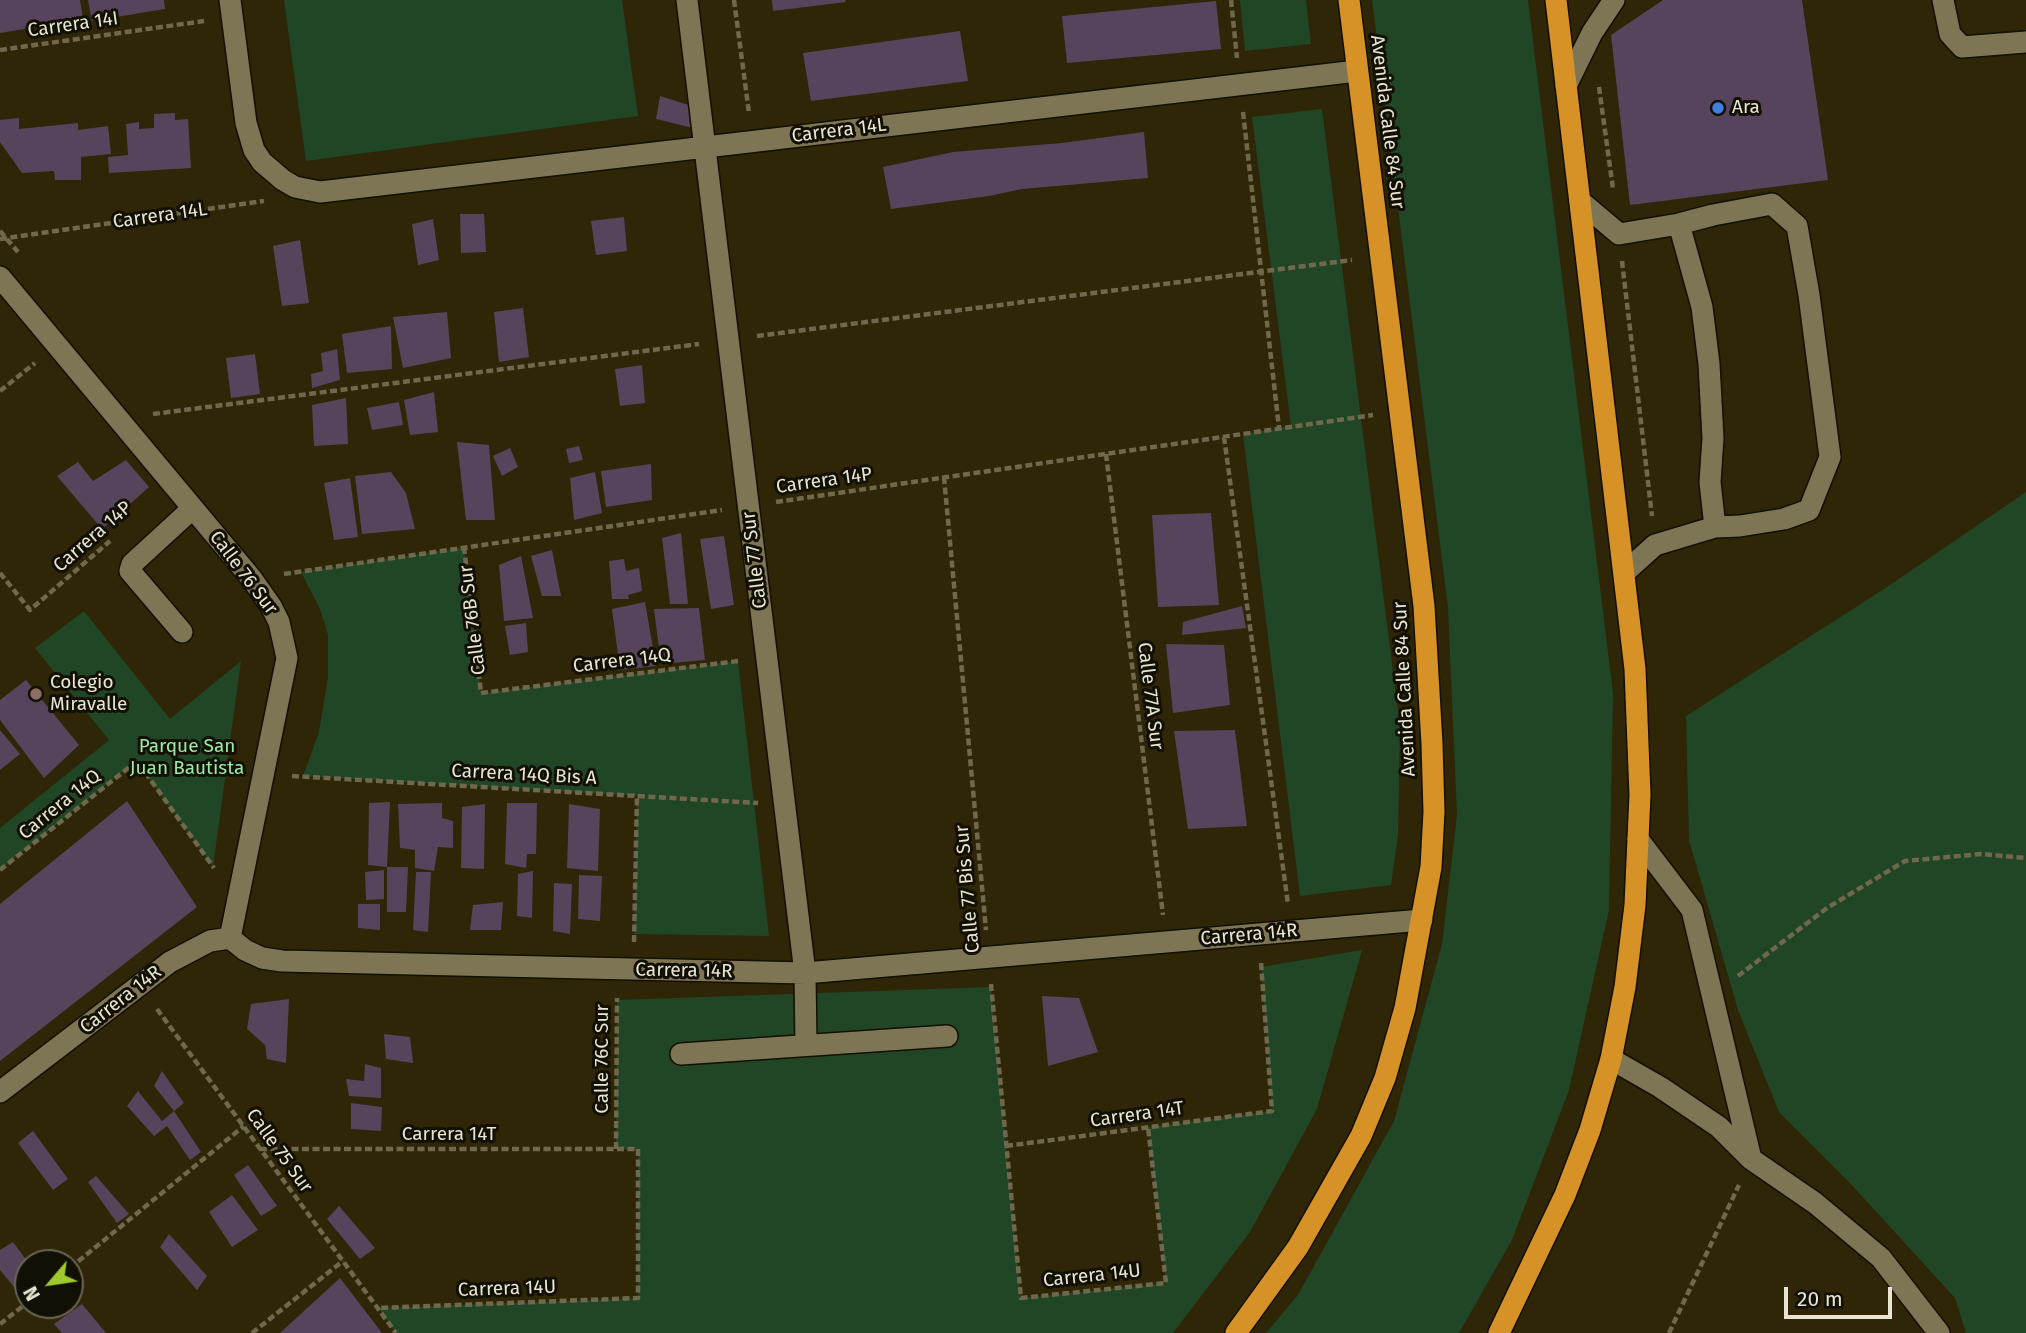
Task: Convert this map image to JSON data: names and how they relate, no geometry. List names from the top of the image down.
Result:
{
  "streets": {
    "highway": ["Avenida Calle 84 Sur"],
    "street": [
      "Carrera 14L",
      "Calle 77 Sur",
      "Calle 76 Sur",
      "Carrera 14R"
    ],
    "path": [
      "Carrera 14I",
      "Carrera 14P",
      "Calle 76B Sur",
      "Carrera 14Q",
      "Calle 77A Sur",
      "Carrera 14Q Bis A",
      "Calle 77 Bis Sur",
      "Calle 76C Sur",
      "Carrera 14T",
      "Calle 75 Sur",
      "Carrera 14U"
    ]
  },
  "crossings": [
    ["Carrera 14I", "Carrera 14L"],
    ["Avenida Calle 84 Sur", "Carrera 14L"],
    ["Avenida Calle 84 Sur", "Carrera 14P"],
    ["Avenida Calle 84 Sur", "Carrera 14R"],
    ["Carrera 14L", "Calle 77 Sur"],
    ["Carrera 14P", "Calle 77 Sur"],
    ["Carrera 14P", "Calle 76B Sur"],
    ["Carrera 14P", "Calle 77A Sur"],
    ["Carrera 14P", "Calle 77 Bis Sur"],
    ["Calle 77 Sur", "Carrera 14Q"],
    ["Calle 77 Sur", "Carrera 14Q Bis A"],
    ["Calle 77 Sur", "Carrera 14R"],
    ["Calle 76 Sur", "Carrera 14Q"],
    ["Calle 76 Sur", "Carrera 14Q Bis A"],
    ["Calle 76 Sur", "Carrera 14R"],
    ["Calle 76B Sur", "Carrera 14Q"],
    ["Calle 77A Sur", "Carrera 14R"],
    ["Carrera 14Q Bis A", "Calle 76C Sur"],
    ["Calle 77 Bis Sur", "Carrera 14R"],
    ["Calle 77 Bis Sur", "Carrera 14T"],
    ["Calle 77 Bis Sur", "Carrera 14U"],
    ["Carrera 14R", "Calle 76C Sur"],
    ["Carrera 14R", "Carrera 14T"],
    ["Carrera 14R", "Calle 75 Sur"],
    ["Calle 76C Sur", "Carrera 14T"],
    ["Carrera 14T", "Calle 75 Sur"],
    ["Carrera 14T", "Carrera 14U"],
    ["Calle 75 Sur", "Carrera 14U"]
  ],
  "parks": ["Parque San Juan Bautista"],
  "places": ["Ara", "Colegio Miravalle"],
  "scale_bar": "20 m",
  "north": "bottom left"
}
